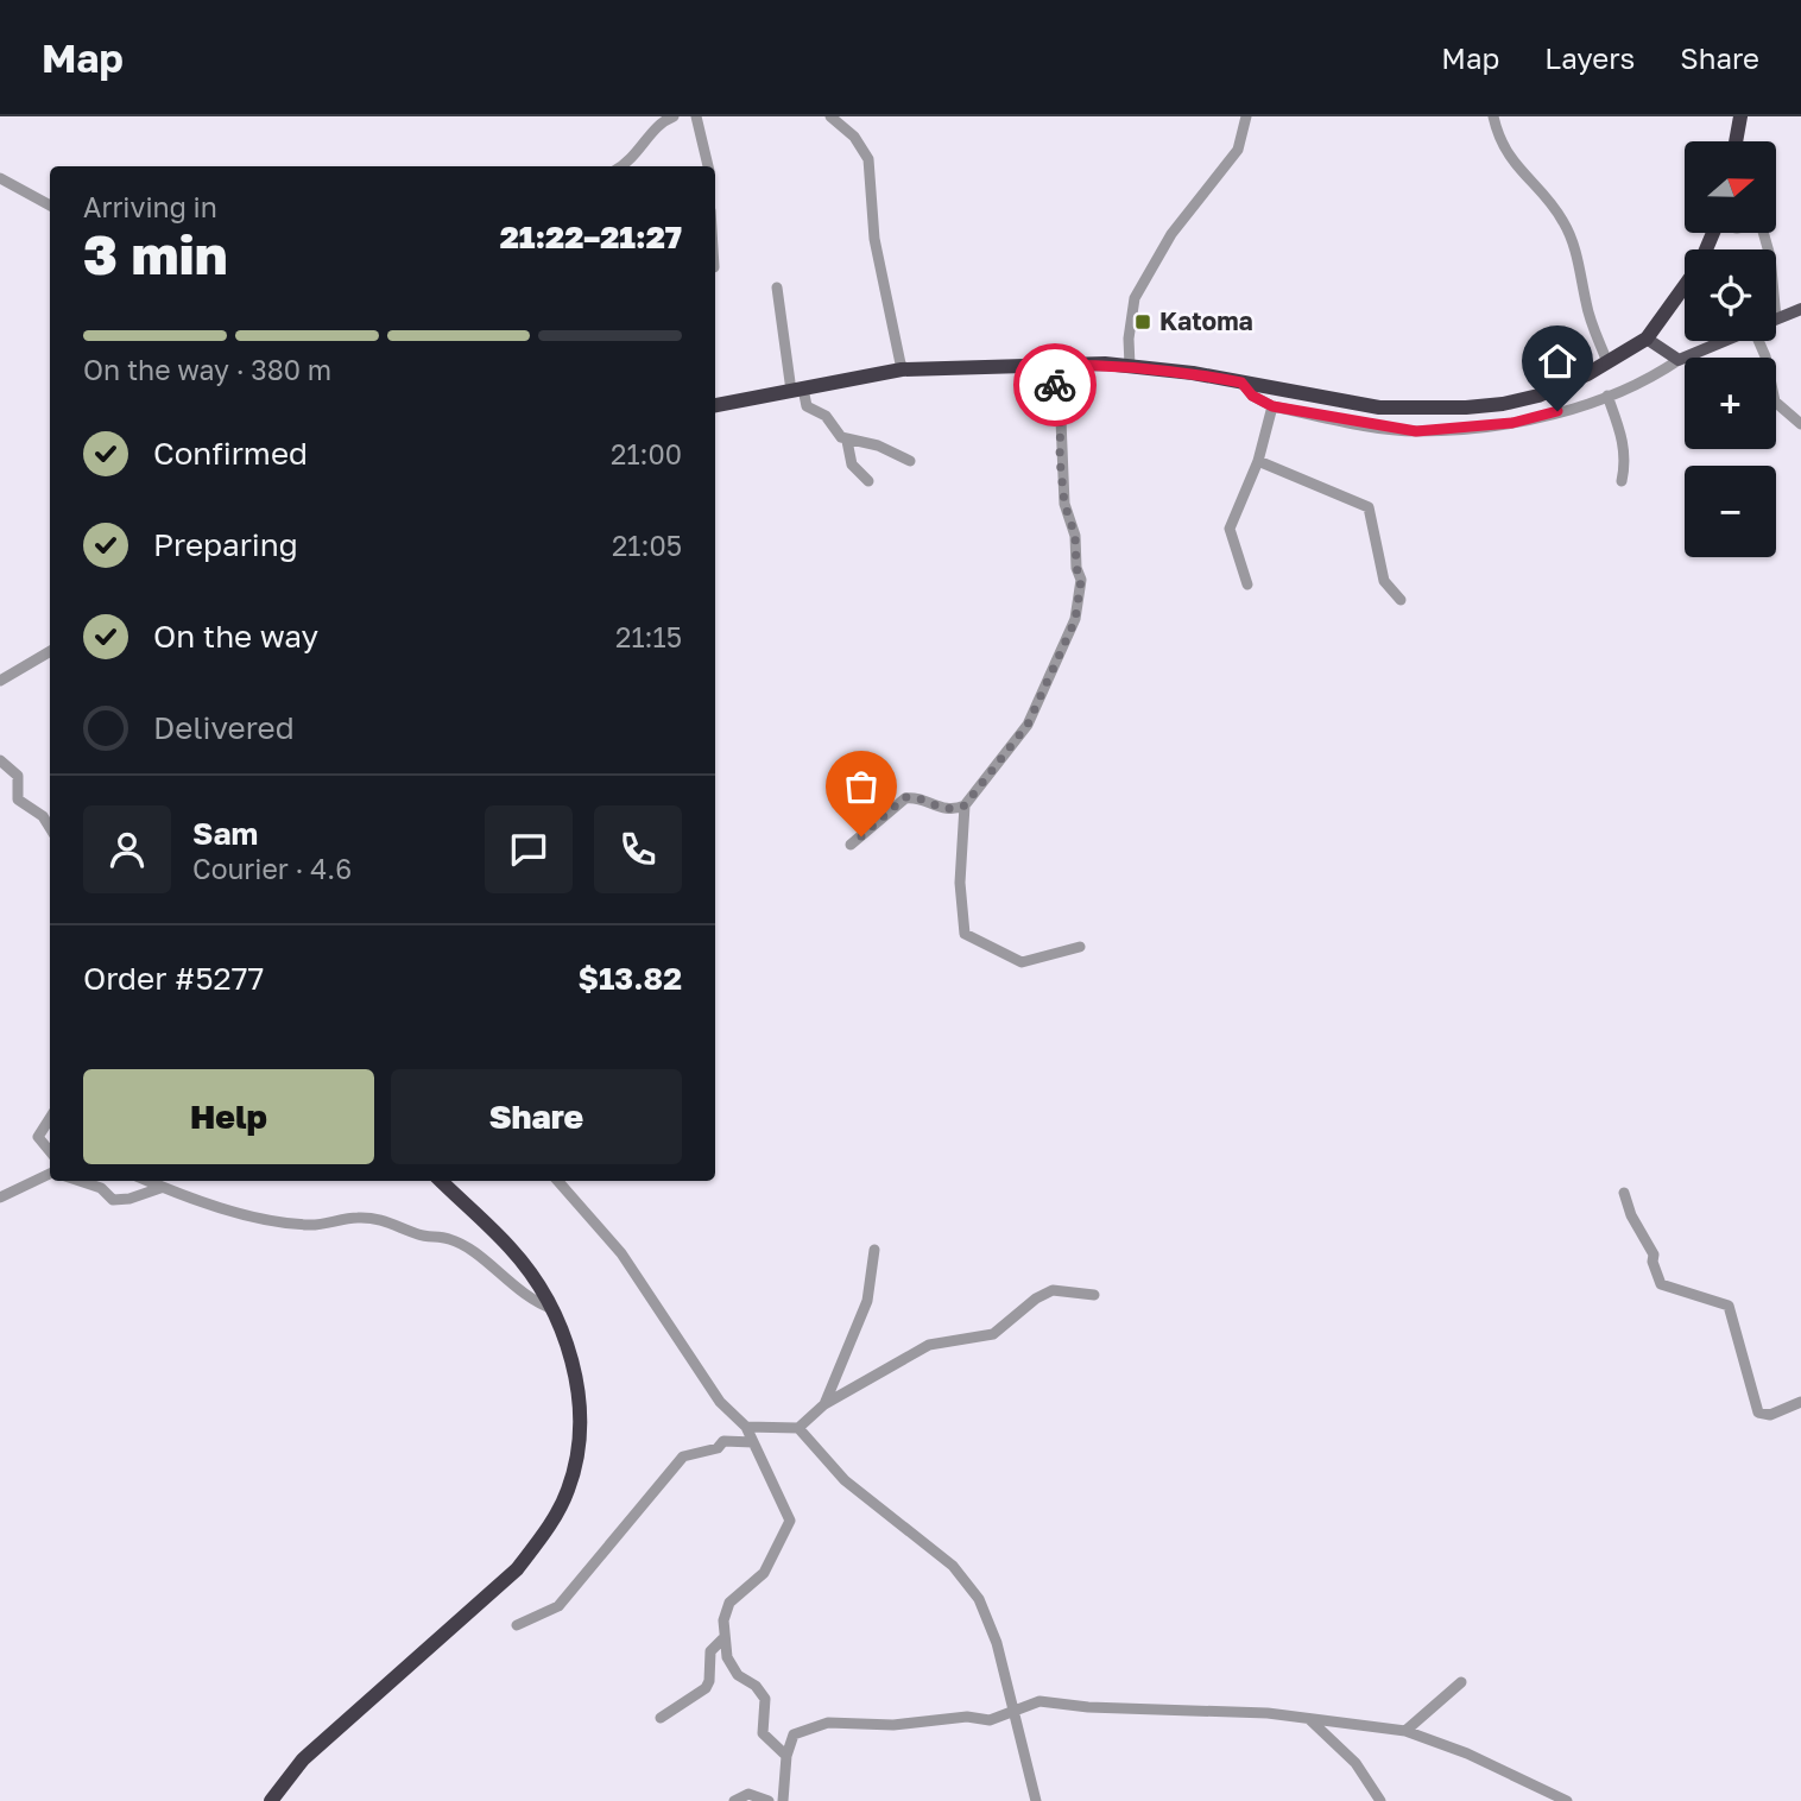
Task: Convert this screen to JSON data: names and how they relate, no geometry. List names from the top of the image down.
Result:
{
  "places": {
    "transit": ["Katoma"]
  },
  "north": "right",
  "page": {
    "header": "Map",
    "nav": ["Map", "Layers", "Share"],
    "map_buttons": ["+", "−"],
    "heading": ["3 min", "Arriving in", "21:22–21:27"],
    "panel": [
      "Sam",
      "Courier · 4.6",
      "Order #5277",
      "$13.82"
    ],
    "bar": "On the way · 380 m",
    "list": [
      ["Confirmed", "21:00"],
      ["Preparing", "21:05"],
      ["On the way", "21:15"],
      "Delivered"
    ],
    "buttons": ["Help", "Share"]
  }
}
